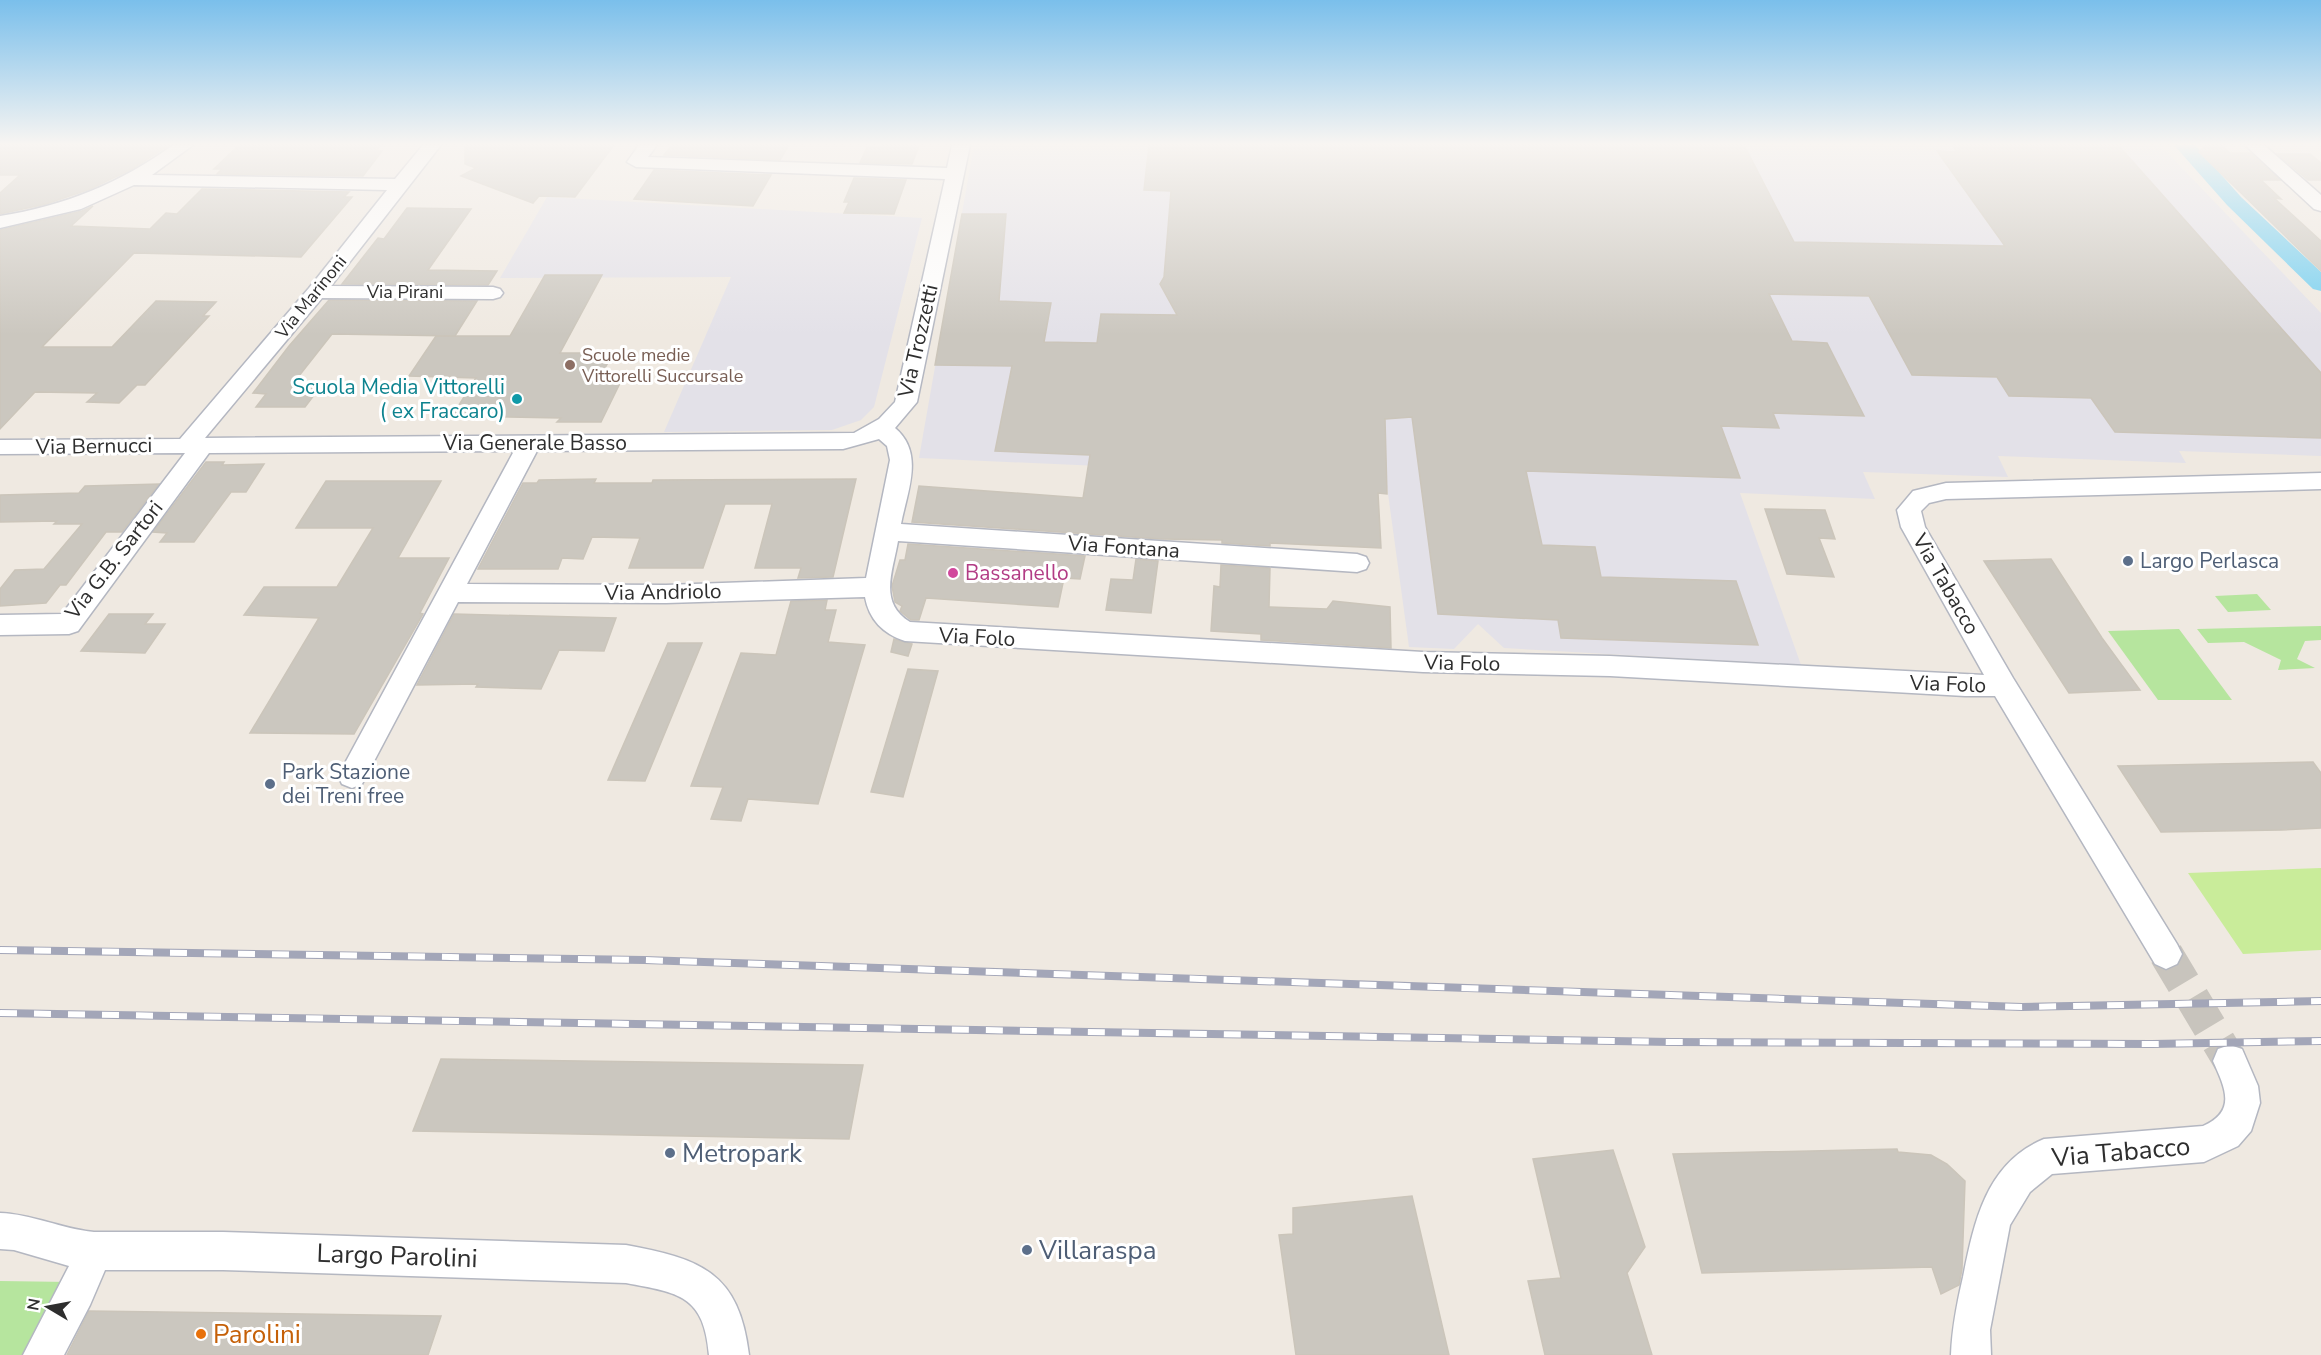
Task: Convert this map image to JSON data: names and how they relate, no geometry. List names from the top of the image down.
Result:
{
  "streets": {
    "street": [
      "Via Pirani",
      "Via Marinoni",
      "Via Trozzetti",
      "Via Generale Basso",
      "Via Bernucci",
      "Via Fontana",
      "Via G.B. Sartori",
      "Via Tabacco",
      "Via Andriolo",
      "Via Folo",
      "Largo Parolini"
    ]
  },
  "crossings": [
    ["Via Pirani", "Via Marinoni"],
    ["Via Marinoni", "Via Generale Basso"],
    ["Via Marinoni", "Via Bernucci"],
    ["Via Marinoni", "Via G.B. Sartori"],
    ["Via Trozzetti", "Via Generale Basso"],
    ["Via Generale Basso", "Via Bernucci"],
    ["Via Generale Basso", "Via G.B. Sartori"],
    ["Via Bernucci", "Via G.B. Sartori"],
    ["Via Tabacco", "Via Folo"],
    ["Via Andriolo", "Via Folo"]
  ],
  "places": [
    "Scuole medie Vittorelli Succursale",
    "Scuola Media Vittorelli ( ex Fraccaro)",
    "Largo Perlasca",
    "Bassanello",
    "Park Stazione dei Treni free",
    "Metropark",
    "Villaraspa",
    "Parolini"
  ],
  "north": "left"
}
